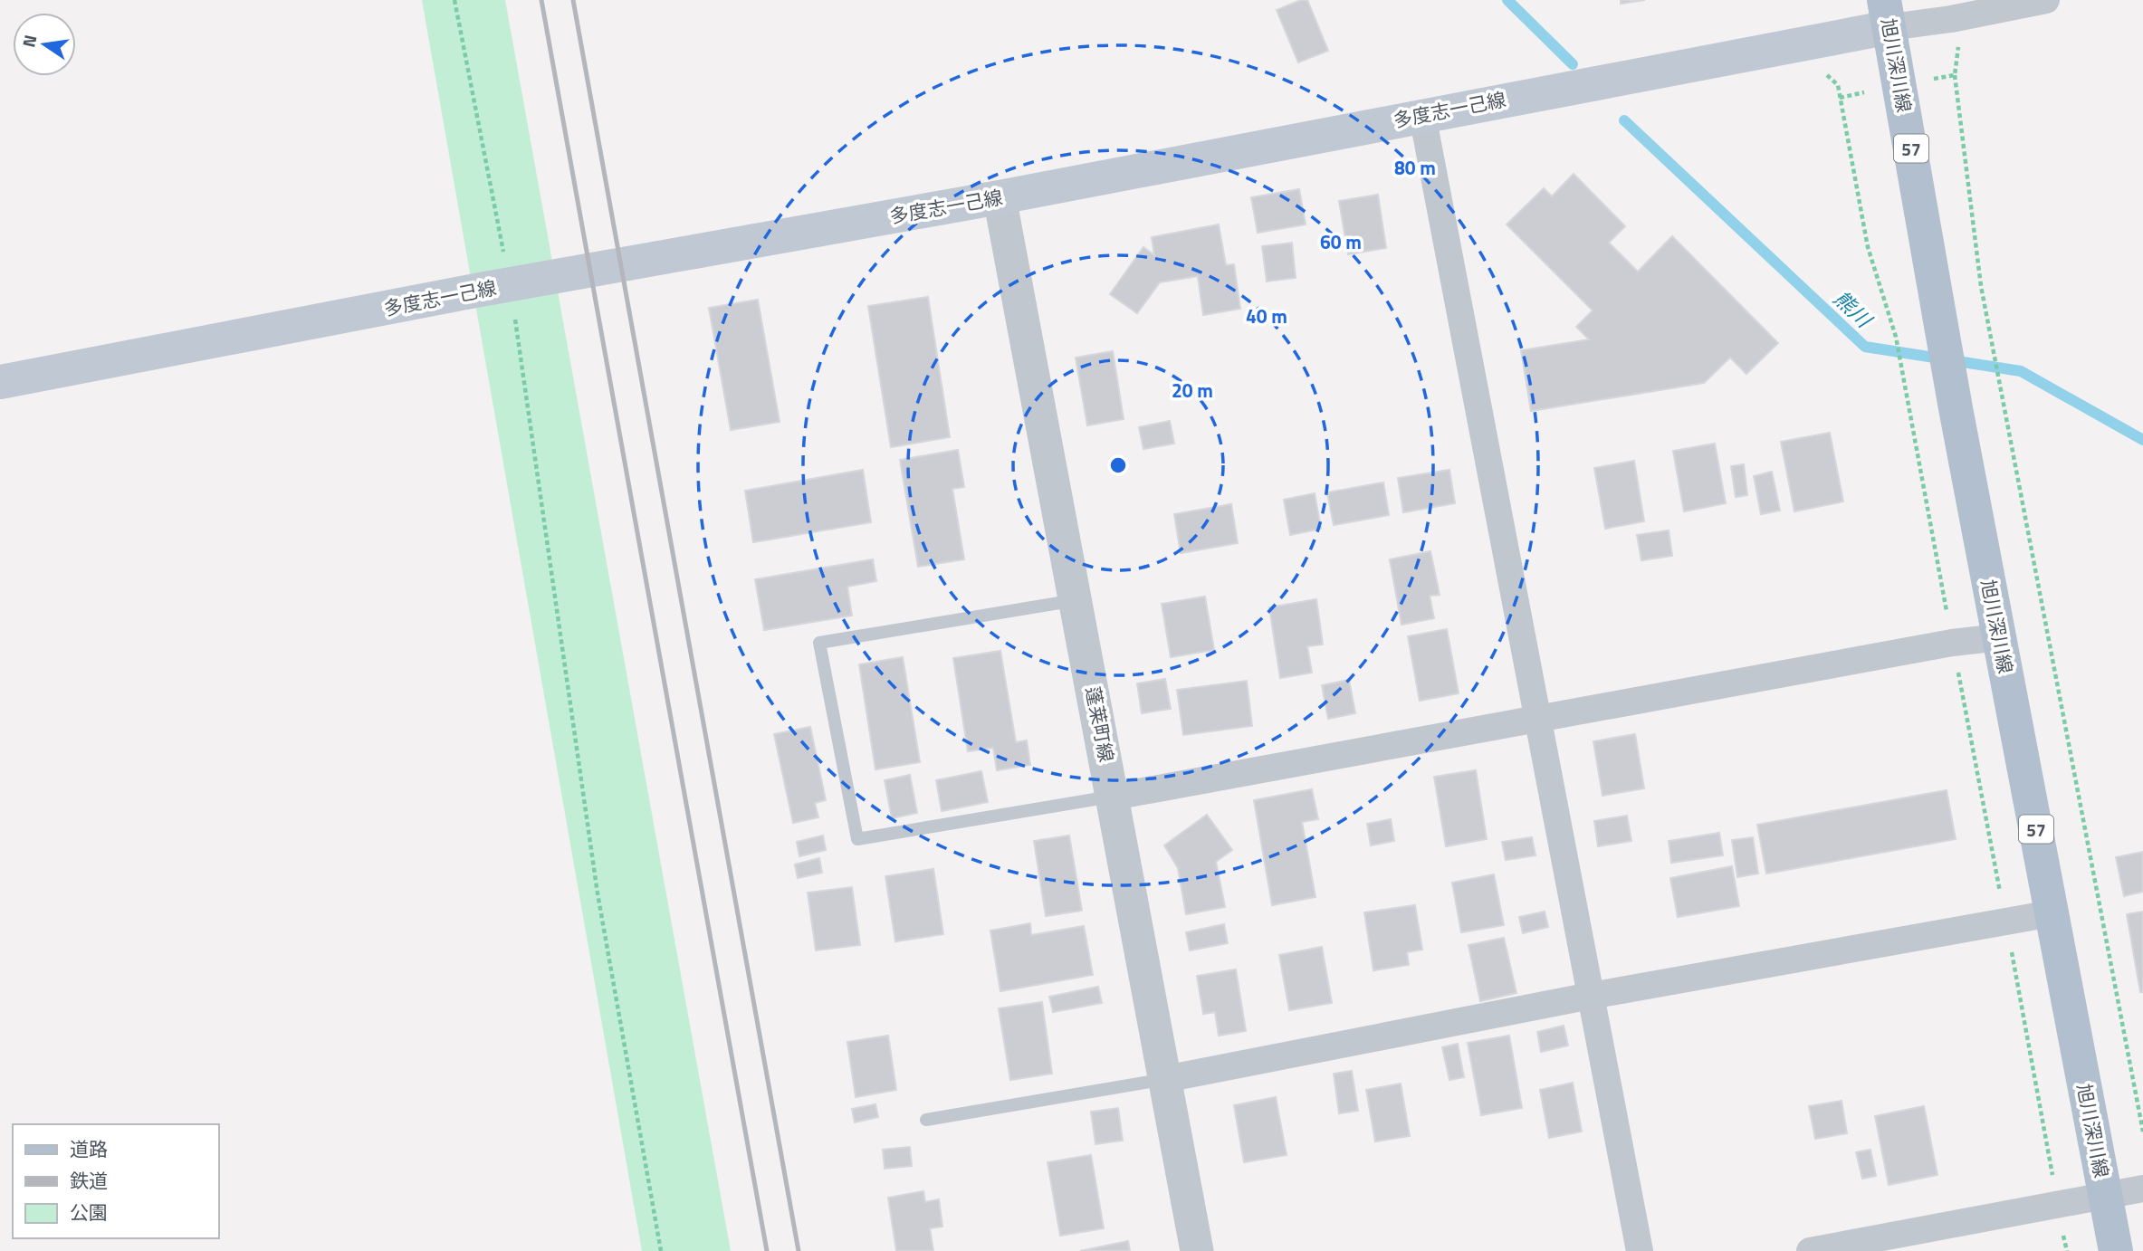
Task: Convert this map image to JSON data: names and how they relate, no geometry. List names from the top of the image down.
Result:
{
  "streets": {
    "main road": ["旭川深川線", "多度志一己線", "57"],
    "street": ["蓬莱町線"]
  },
  "crossings": [
    ["旭川深川線", "多度志一己線"],
    ["多度志一己線", "蓬莱町線"]
  ],
  "water": ["熊川"],
  "legend": ["道路", "鉄道", "公園"],
  "north": "left",
  "rings": [
    "80 m",
    "60 m",
    "40 m",
    "20 m"
  ]
}
